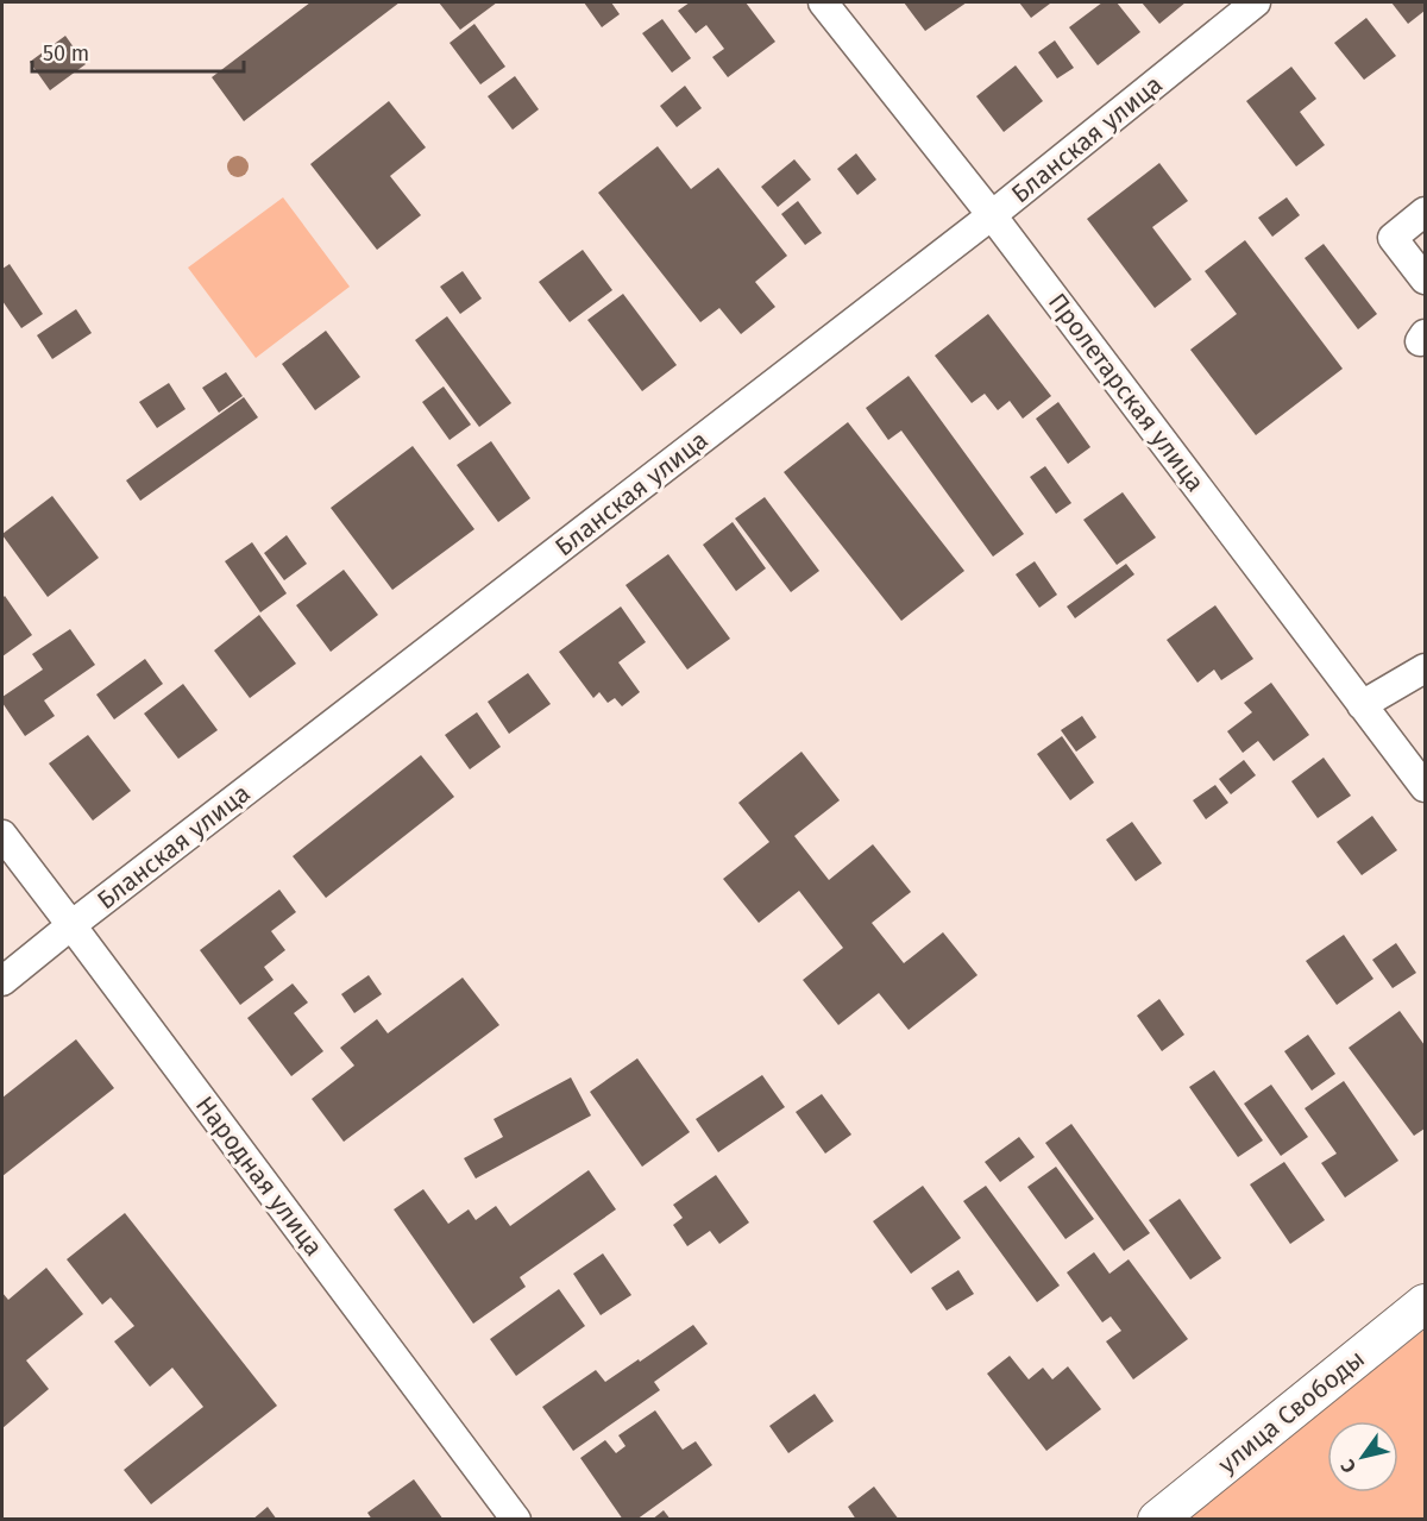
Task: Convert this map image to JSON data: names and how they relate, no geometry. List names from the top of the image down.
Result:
{
  "streets": {
    "main road": ["улица Свободы"],
    "street": ["Бланская улица", "Пролетарская улица", "Народная улица"]
  },
  "crossings": [
    ["Бланская улица", "Пролетарская улица"],
    ["Бланская улица", "Народная улица"]
  ],
  "scale_bar": "50 m",
  "north": "bottom left"
}
